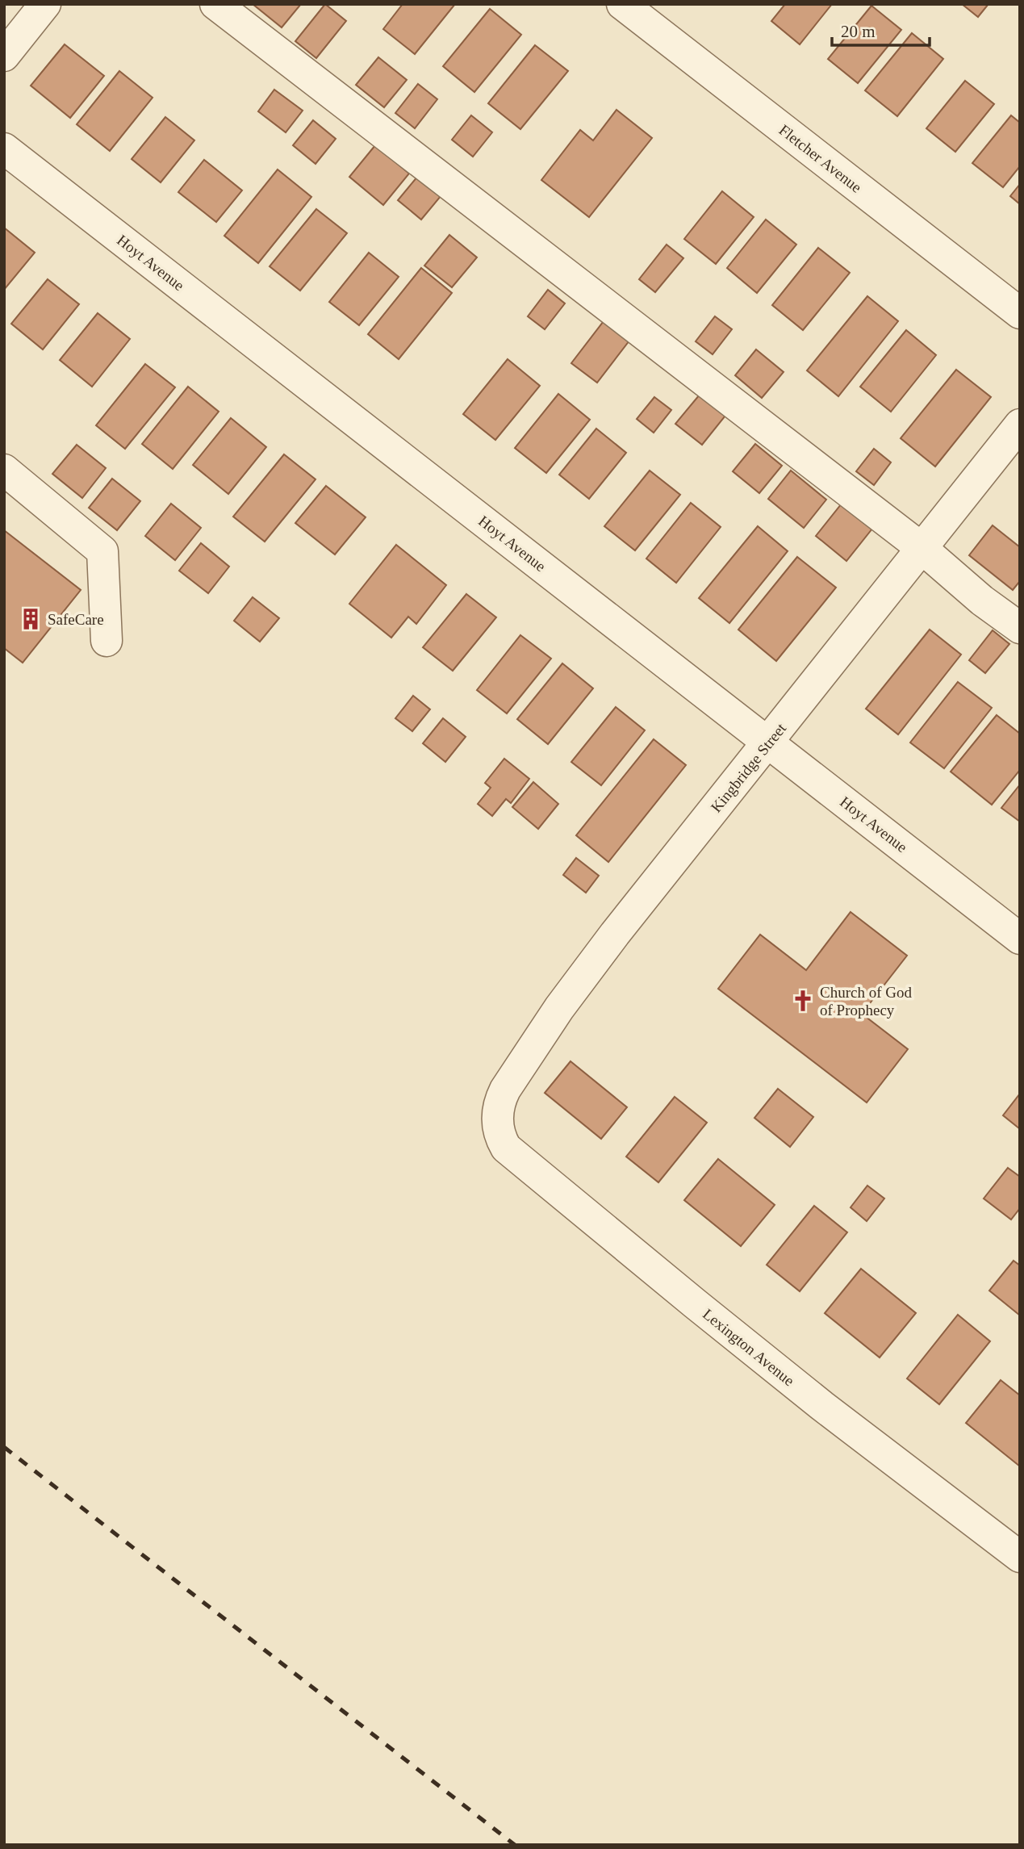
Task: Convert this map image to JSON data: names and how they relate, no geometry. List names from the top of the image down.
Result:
{
  "streets": {
    "street": [
      "Fletcher Avenue",
      "Hoyt Avenue",
      "Kingbridge Street",
      "Lexington Avenue"
    ]
  },
  "crossings": [
    ["Hoyt Avenue", "Kingbridge Street"],
    ["Kingbridge Street", "Lexington Avenue"]
  ],
  "places": {
    "building": ["SafeCare"],
    "church": ["Church of God of Prophecy"]
  },
  "scale_bar": "20 m"
}
